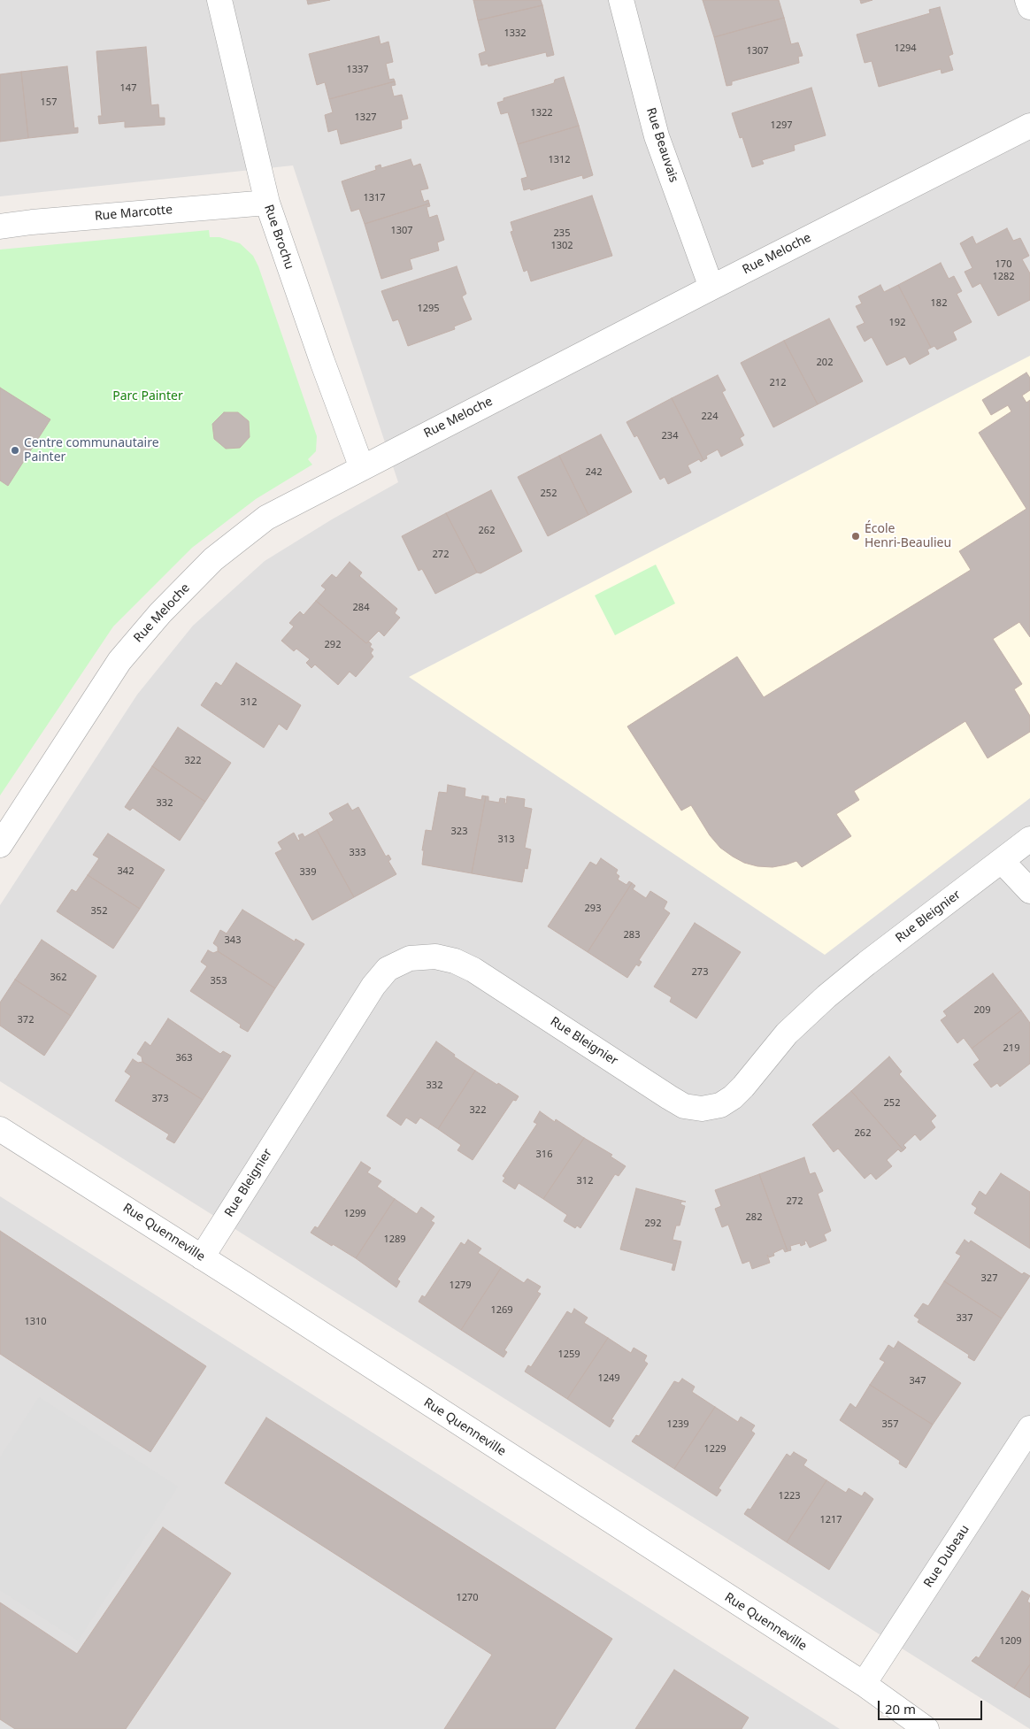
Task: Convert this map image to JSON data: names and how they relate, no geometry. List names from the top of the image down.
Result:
{
  "streets": {
    "street": [
      "Rue Beauvais",
      "Rue Marcotte",
      "Rue Brochu",
      "Rue Meloche",
      "Rue Bleignier",
      "Rue Quenneville",
      "Rue Dubeau"
    ]
  },
  "crossings": [
    ["Rue Beauvais", "Rue Meloche"],
    ["Rue Marcotte", "Rue Brochu"],
    ["Rue Brochu", "Rue Meloche"],
    ["Rue Bleignier", "Rue Quenneville"],
    ["Rue Quenneville", "Rue Dubeau"]
  ],
  "parks": ["Parc Painter"],
  "places": ["Centre communautaire Painter", "École Henri-Beaulieu"],
  "house_numbers": [
    "1332",
    "1294",
    "1307",
    "1337",
    "147",
    "157",
    "1322",
    "1327",
    "1297",
    "1312",
    "1317",
    "1307",
    "235",
    "1302",
    "170",
    "1282",
    "182",
    "1295",
    "192",
    "202",
    "212",
    "224",
    "234",
    "242",
    "252",
    "262",
    "272",
    "284",
    "292",
    "312",
    "322",
    "332",
    "323",
    "313",
    "333",
    "342",
    "339",
    "293",
    "352",
    "283",
    "343",
    "273",
    "362",
    "353",
    "209",
    "372",
    "219",
    "363",
    "332",
    "373",
    "252",
    "322",
    "262",
    "316",
    "312",
    "272",
    "1299",
    "282",
    "292",
    "1289",
    "327",
    "1279",
    "1269",
    "337",
    "1310",
    "1259",
    "1249",
    "347",
    "1239",
    "357",
    "1229",
    "1223",
    "1217",
    "1270",
    "1209"
  ],
  "scale_bar": "20 m"
}
